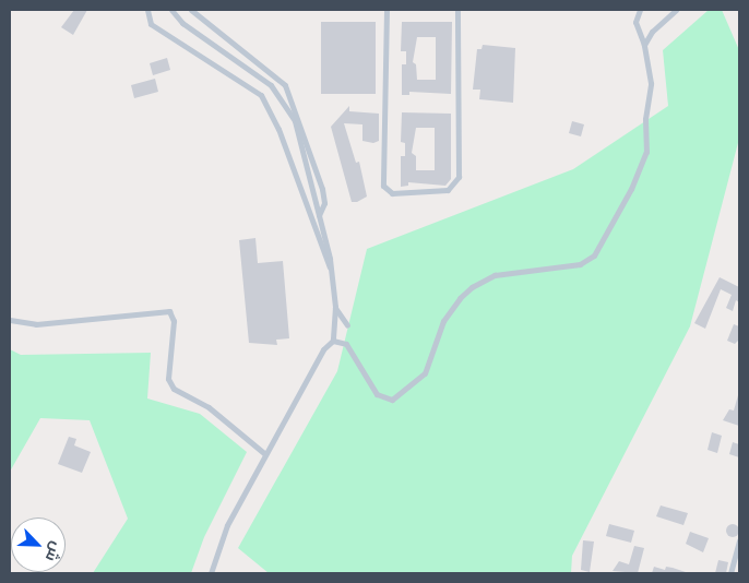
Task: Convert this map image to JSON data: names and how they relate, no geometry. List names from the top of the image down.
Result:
{
  "north": "bottom right"
}
